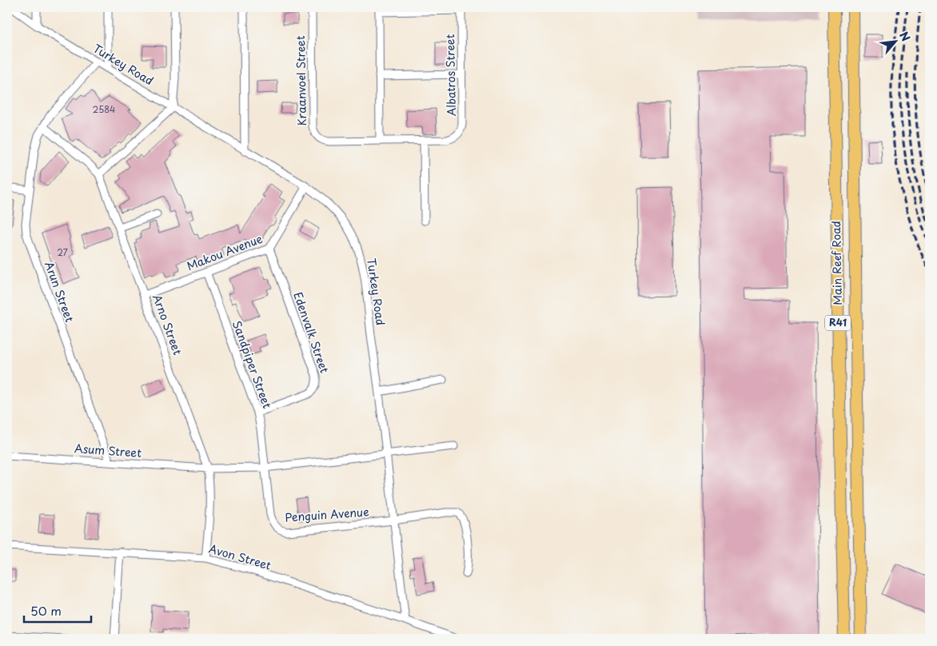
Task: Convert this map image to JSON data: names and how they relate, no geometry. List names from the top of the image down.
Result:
{
  "streets": {
    "main road": ["Main Reef Road", "R41"],
    "street": [
      "Turkey Road",
      "Albatros Street",
      "Kraanvoel Street",
      "Makou Avenue",
      "Arun Street",
      "Arno Street",
      "Edenvalk Street",
      "Sandpiper Street",
      "Asum Street",
      "Penguin Avenue",
      "Avon Street"
    ]
  },
  "crossings": [
    ["Turkey Road", "Makou Avenue"],
    ["Turkey Road", "Arun Street"],
    ["Turkey Road", "Asum Street"],
    ["Turkey Road", "Penguin Avenue"],
    ["Turkey Road", "Avon Street"],
    ["Albatros Street", "Kraanvoel Street"],
    ["Makou Avenue", "Arno Street"],
    ["Makou Avenue", "Edenvalk Street"],
    ["Makou Avenue", "Sandpiper Street"],
    ["Arun Street", "Arno Street"],
    ["Arun Street", "Asum Street"],
    ["Arno Street", "Asum Street"],
    ["Arno Street", "Avon Street"],
    ["Edenvalk Street", "Sandpiper Street"],
    ["Sandpiper Street", "Asum Street"],
    ["Sandpiper Street", "Penguin Avenue"],
    ["Asum Street", "Penguin Avenue"]
  ],
  "house_numbers": ["2584", "27"],
  "scale_bar": "50 m",
  "north": "top right"
}
